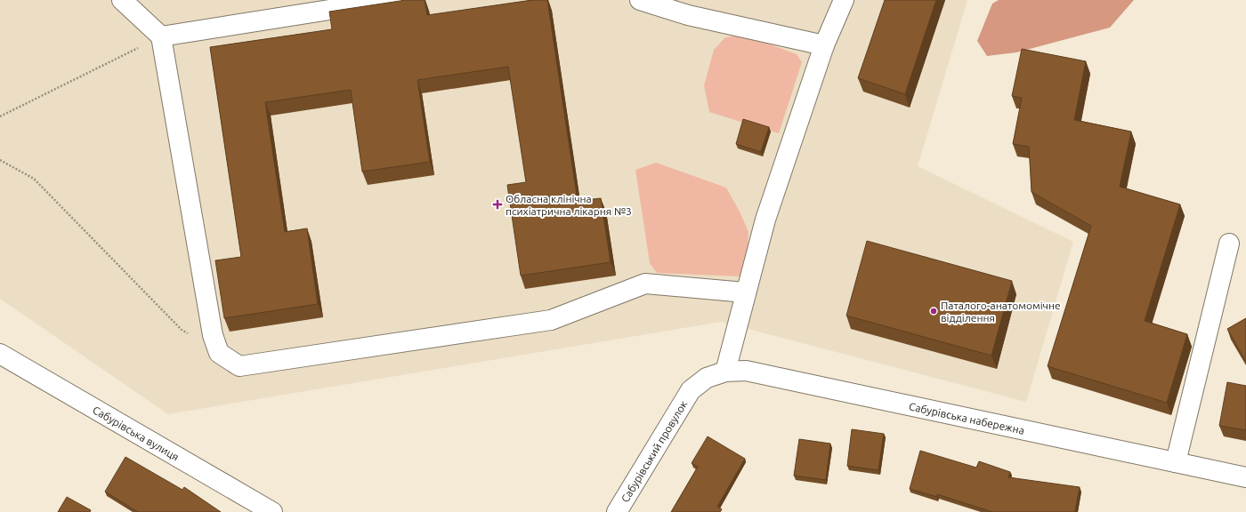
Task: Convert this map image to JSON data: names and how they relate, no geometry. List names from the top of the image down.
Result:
{
  "streets": {
    "street": ["Сабурівська набережна", "Сабурівська вулиця", "Сабурівський провулок"]
  },
  "crossings": [
    ["Сабурівська набережна", "Сабурівський провулок"]
  ],
  "places": {
    "health": ["Обласна клінічна психіатрична лікарня №3"],
    "other": ["Паталого-анатомомічне відділення"]
  }
}
